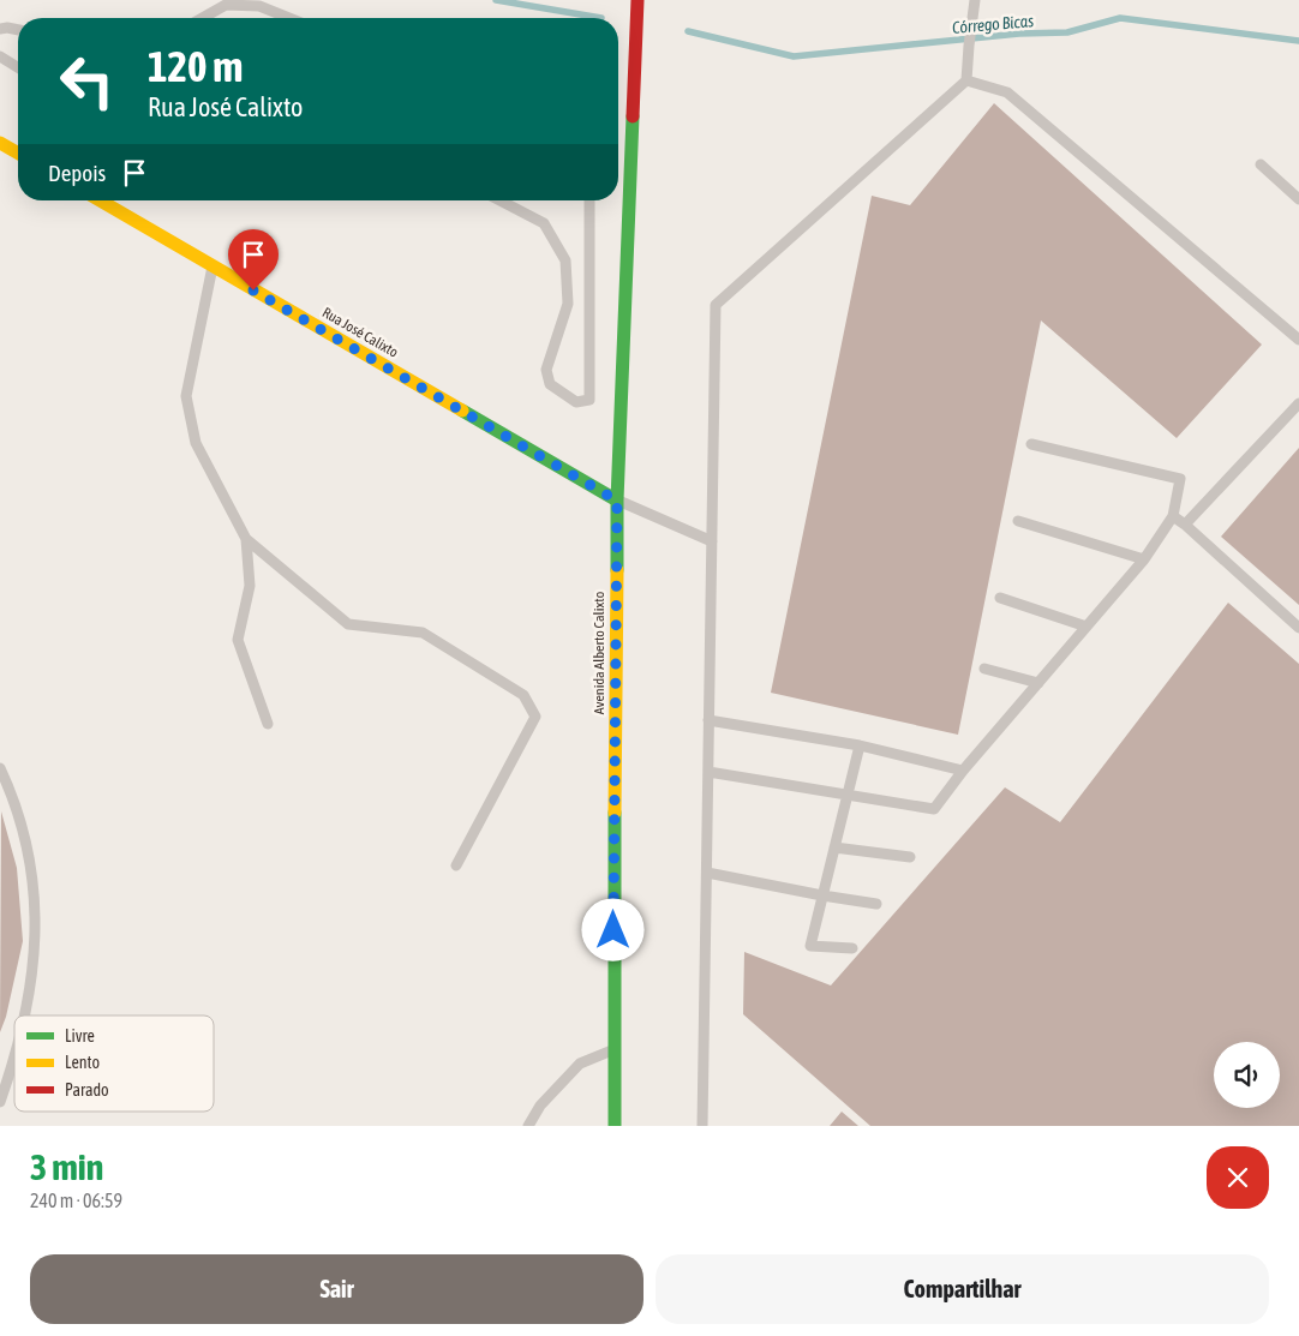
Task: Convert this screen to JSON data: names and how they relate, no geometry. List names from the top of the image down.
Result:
{
  "streets": {
    "street": ["Rua José Calixto", "Avenida Alberto Calixto"]
  },
  "crossings": [
    ["Rua José Calixto", "Avenida Alberto Calixto"]
  ],
  "water": ["Córrego Bicas"],
  "legend": ["Livre", "Lento", "Parado"],
  "page": {
    "turn": ["120 m", "Rua José Calixto"],
    "then": "Depois",
    "heading": ["3 min", "240 m · 06:59"],
    "buttons": ["Sair", "Compartilhar"]
  }
}
